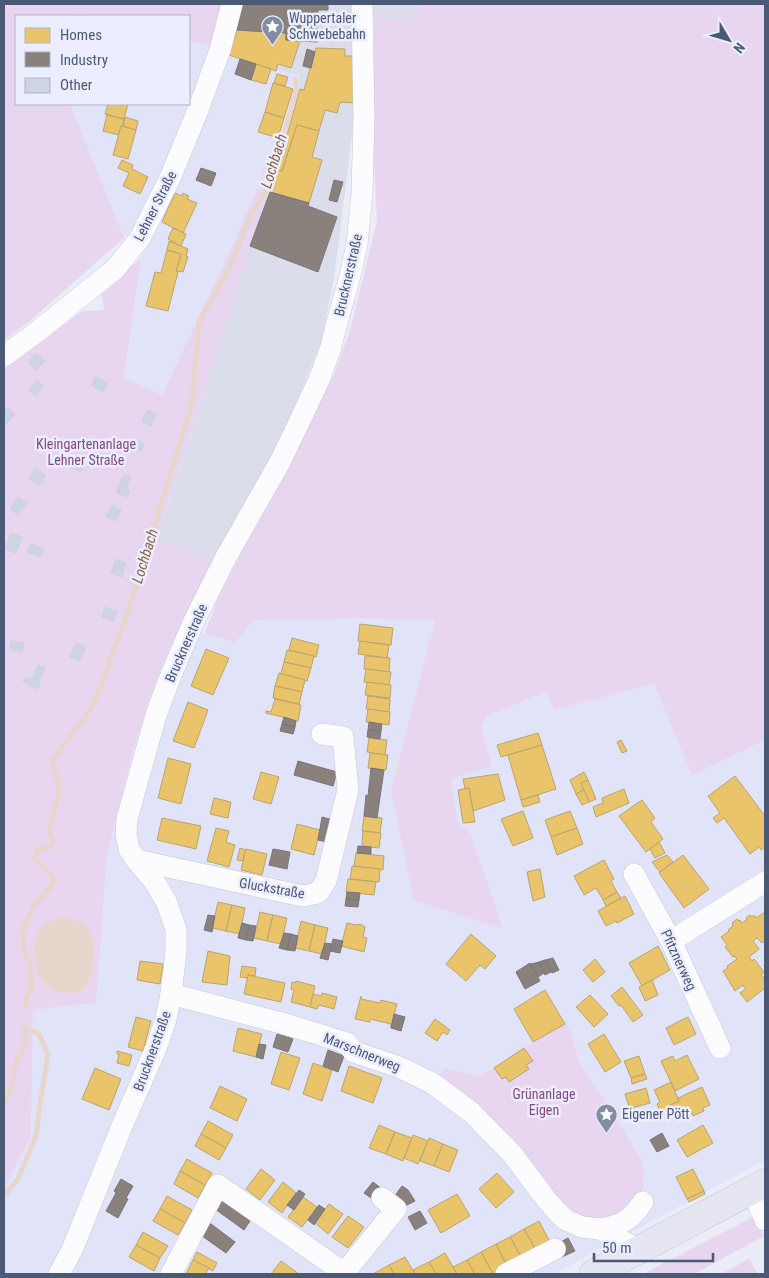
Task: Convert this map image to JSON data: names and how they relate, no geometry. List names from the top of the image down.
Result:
{
  "streets": {
    "street": [
      "Lehner Straße",
      "Brucknerstraße",
      "Gluckstraße",
      "Pfitznerweg",
      "Marschnerweg"
    ]
  },
  "crossings": [
    ["Brucknerstraße", "Gluckstraße"],
    ["Brucknerstraße", "Marschnerweg"]
  ],
  "water": ["Lochbach"],
  "parks": ["Kleingartenanlage Lehner Straße", "Grünanlage Eigen"],
  "places": {
    "place": ["Wuppertaler Schwebebahn", "Eigener Pött"]
  },
  "legend": ["Homes", "Industry", "Other"],
  "scale_bar": "50 m",
  "north": "bottom right"
}
